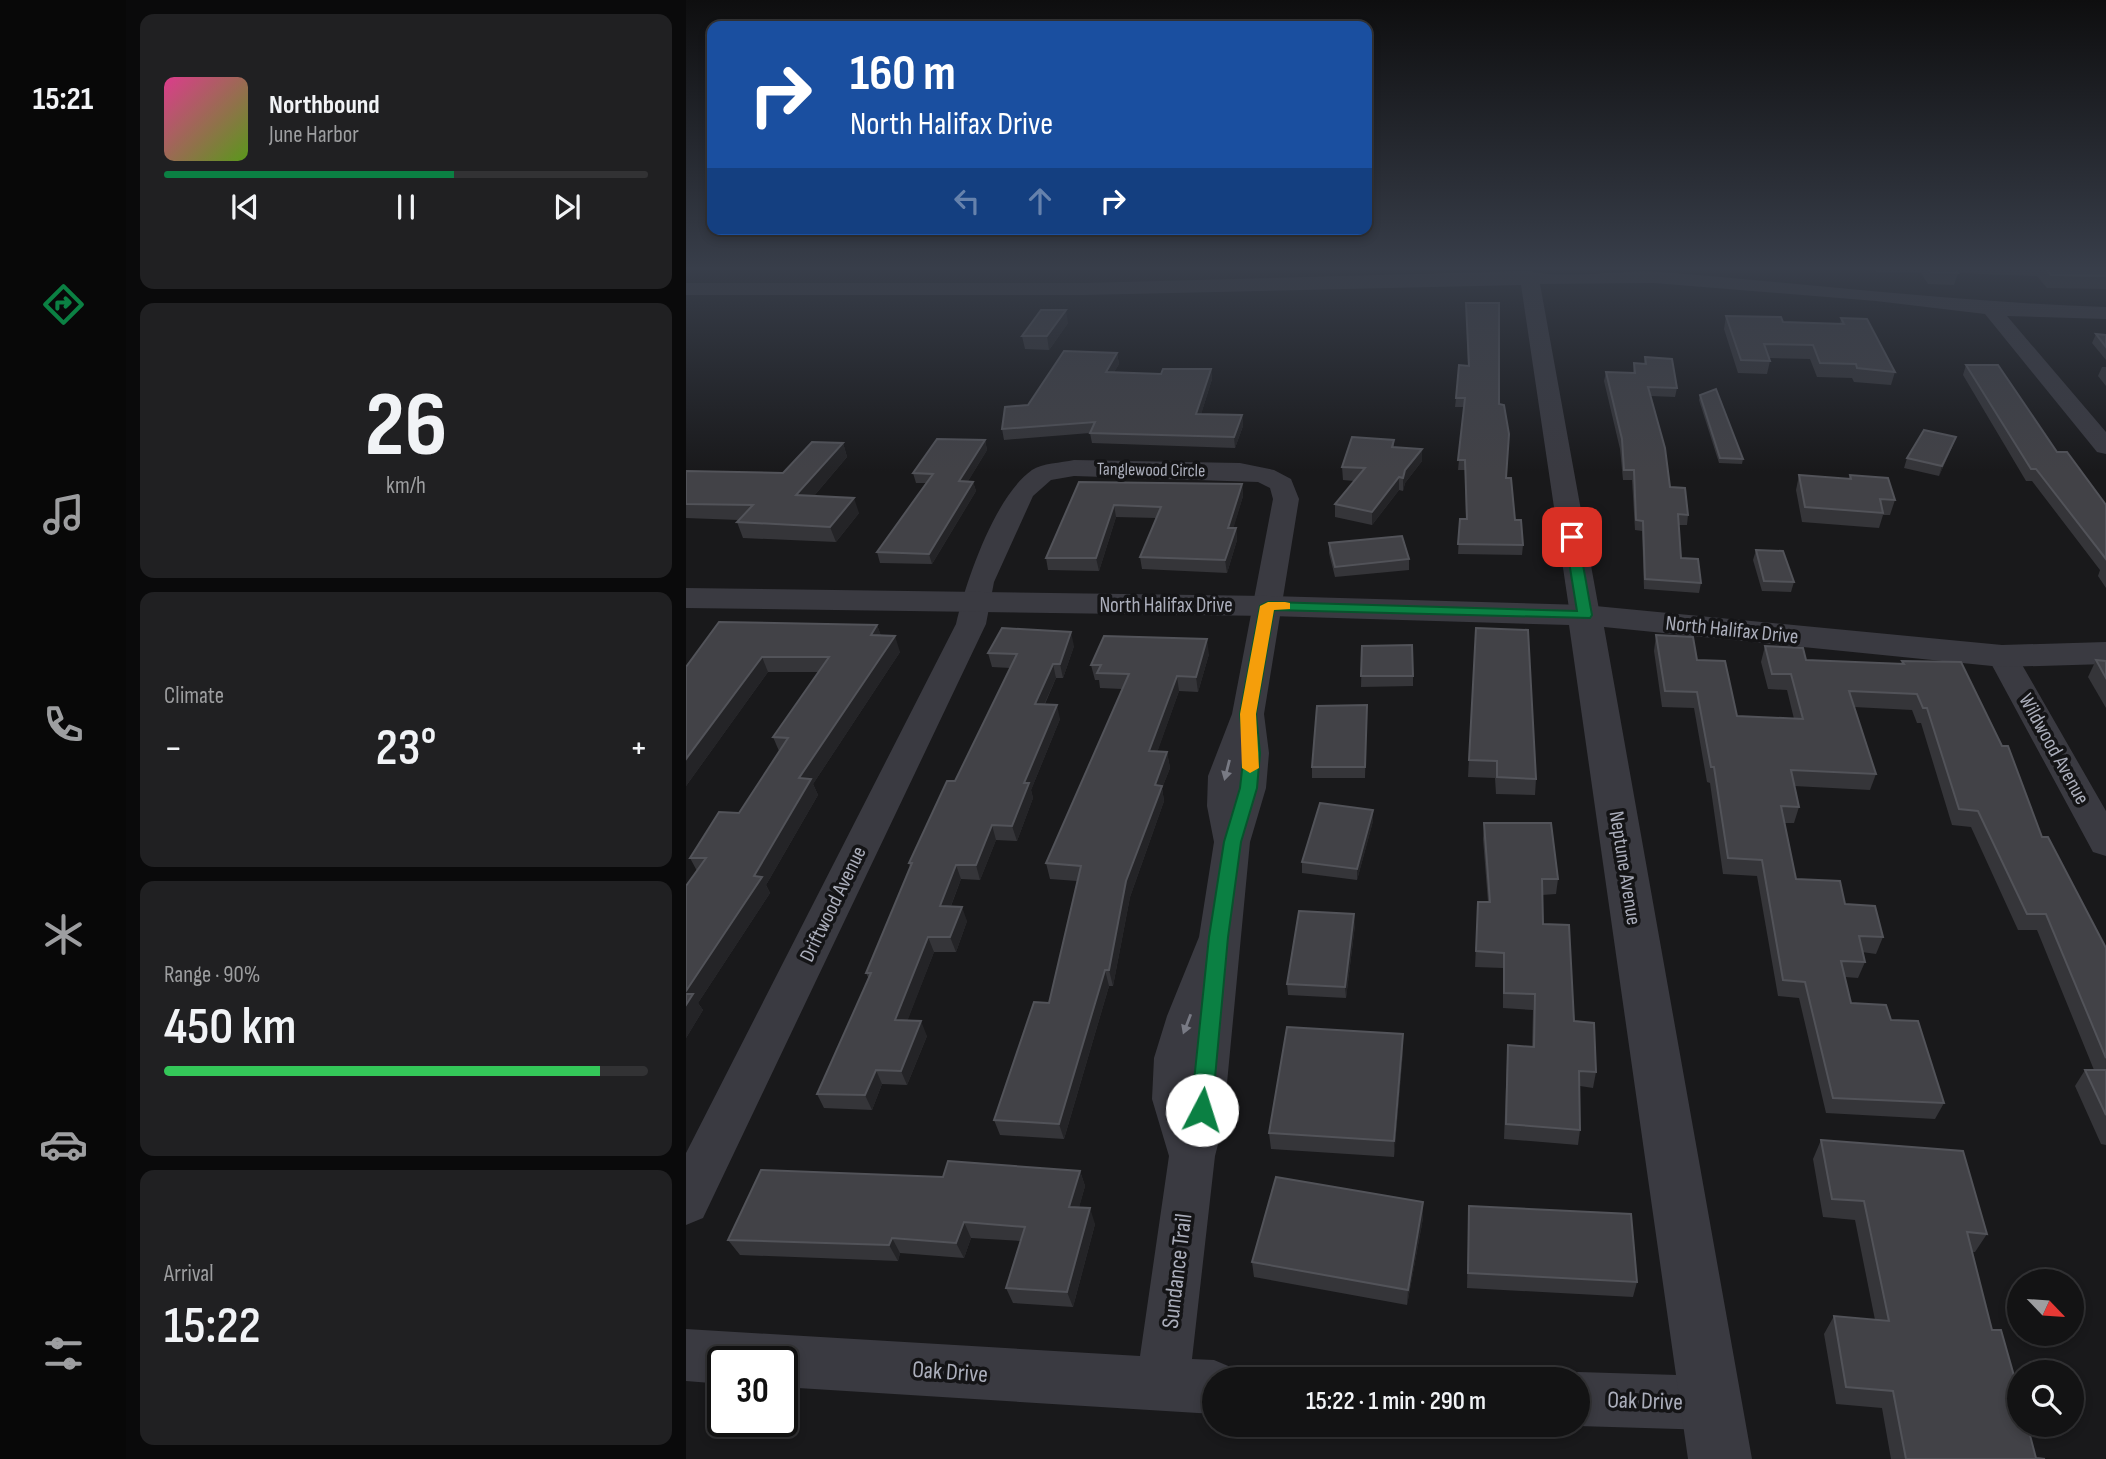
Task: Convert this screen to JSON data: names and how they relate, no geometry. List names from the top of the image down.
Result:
{
  "streets": {
    "street": [
      "Tanglewood Circle",
      "North Halifax Drive",
      "Wildwood Avenue",
      "Neptune Avenue",
      "Driftwood Avenue",
      "Sundance Trail",
      "Oak Drive"
    ]
  },
  "crossings": [
    ["Tanglewood Circle", "North Halifax Drive"],
    ["Tanglewood Circle", "Driftwood Avenue"],
    ["Tanglewood Circle", "Sundance Trail"],
    ["North Halifax Drive", "Wildwood Avenue"],
    ["North Halifax Drive", "Neptune Avenue"],
    ["North Halifax Drive", "Driftwood Avenue"],
    ["North Halifax Drive", "Sundance Trail"],
    ["Neptune Avenue", "Oak Drive"],
    ["Sundance Trail", "Oak Drive"]
  ],
  "north": "bottom right",
  "page": {
    "tabs": "15:21",
    "turn": ["160 m", "North Halifax Drive"],
    "song": ["Northbound", "June Harbor"],
    "tile": [
      ["26", "km/h"],
      "Climate",
      ["Range · 90%", "450 km"],
      ["Arrival", "15:22"]
    ],
    "heat": ["−", "23°", "+"],
    "limit": "30",
    "trip": "15:22 · 1 min · 290 m"
  }
}
